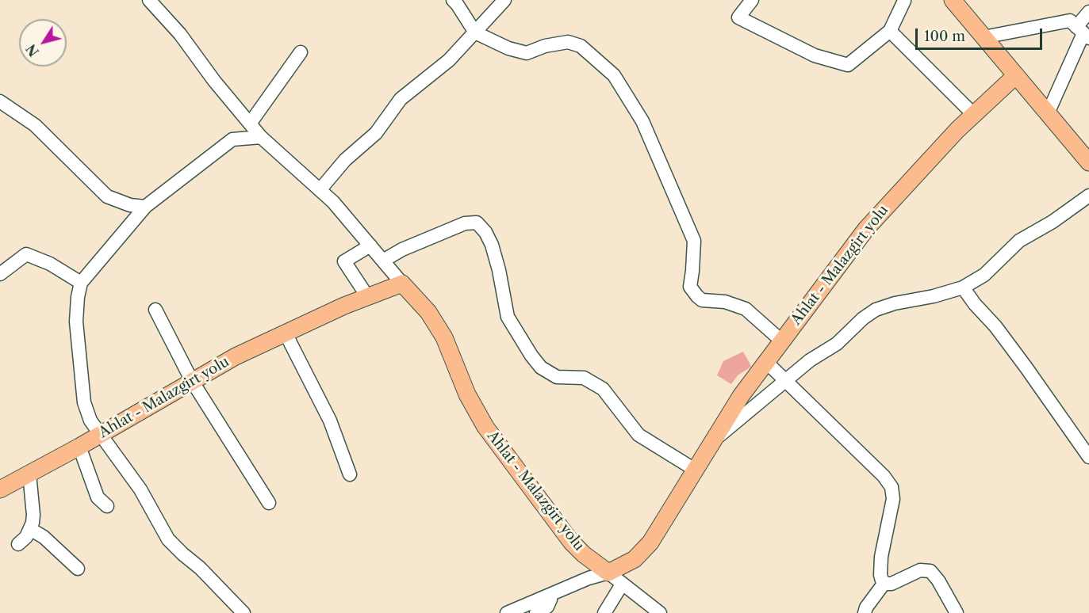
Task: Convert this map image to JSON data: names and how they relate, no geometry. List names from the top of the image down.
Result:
{
  "streets": {
    "main road": ["Ahlat - Malazgirt yolu"]
  },
  "scale_bar": "100 m",
  "north": "bottom left"
}
